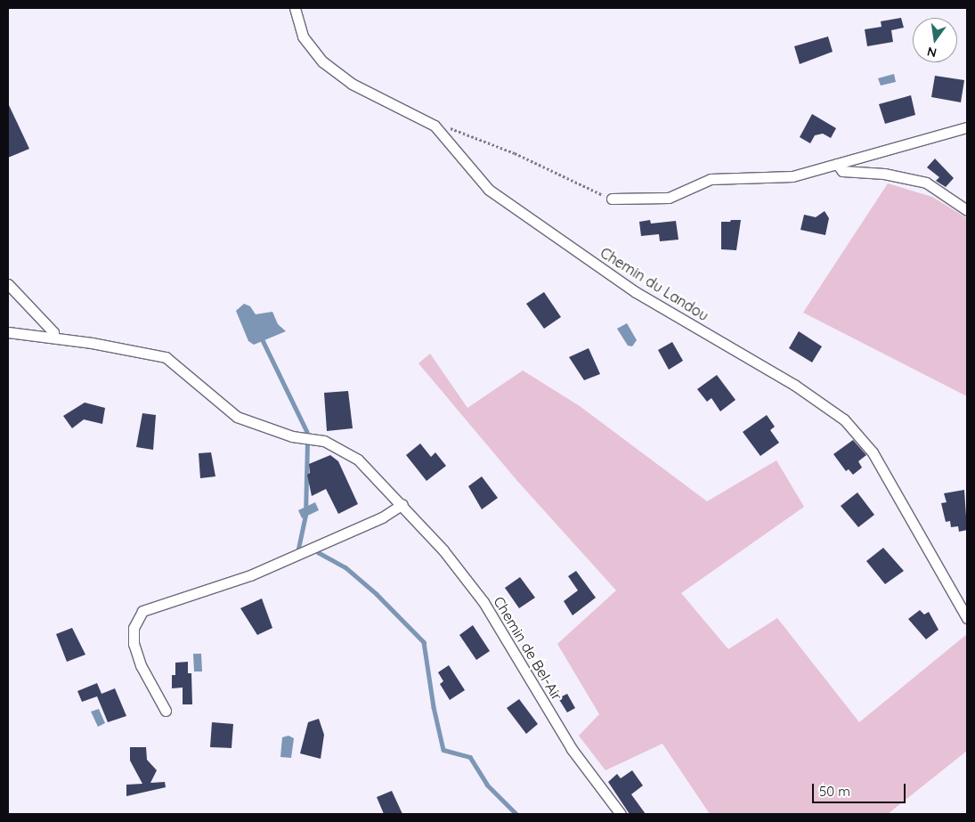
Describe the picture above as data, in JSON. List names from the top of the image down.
{
  "streets": {
    "street": ["Chemin du Landou", "Chemin de Bel-Air"]
  },
  "scale_bar": "50 m",
  "north": "bottom"
}
